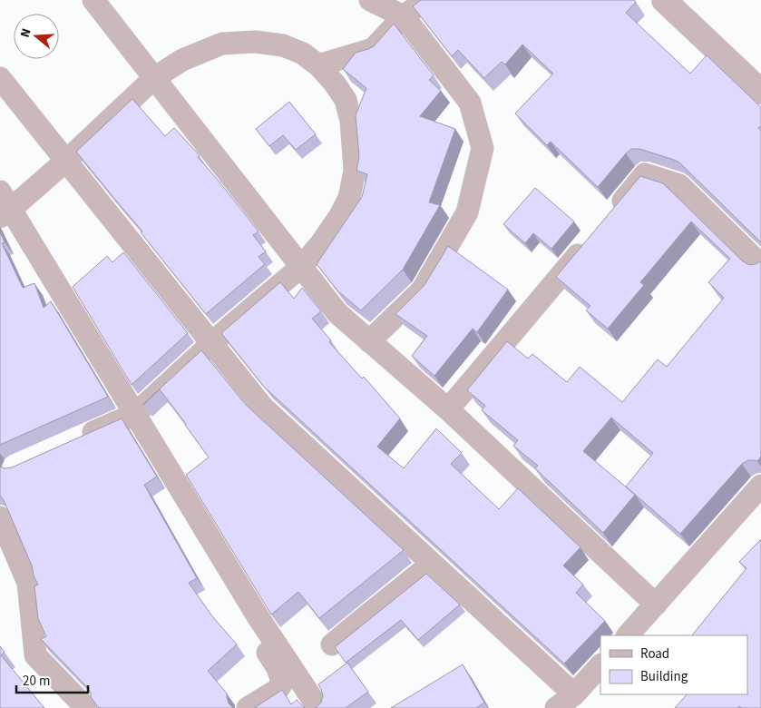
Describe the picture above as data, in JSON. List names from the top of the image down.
{
  "legend": ["Road", "Building"],
  "scale_bar": "20 m",
  "north": "left"
}
